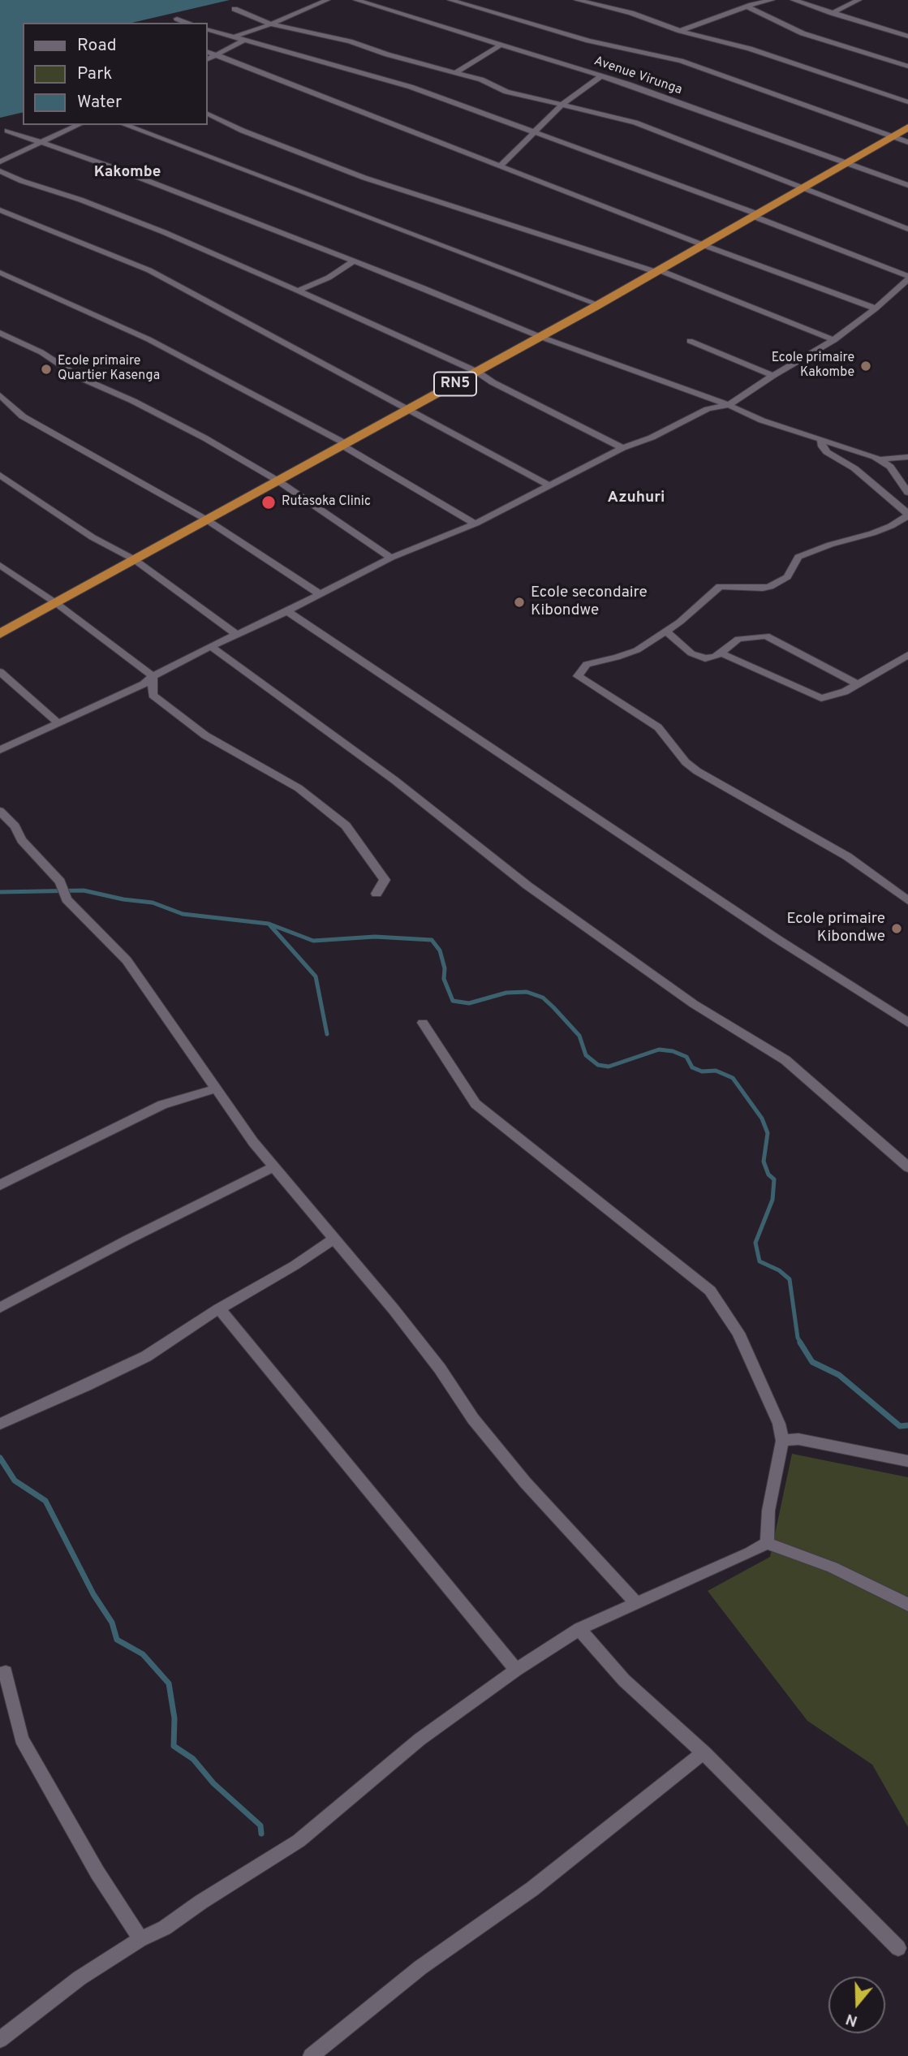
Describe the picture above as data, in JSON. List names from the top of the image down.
{
  "streets": {
    "highway": ["RN5"],
    "street": ["Avenue Virunga"]
  },
  "crossings": [
    ["Avenue Virunga", "RN5"]
  ],
  "districts": ["Kakombe", "Azuhuri"],
  "places": [
    "Ecole primaire Kakombe",
    "Ecole primaire Quartier Kasenga",
    "Rutasoka Clinic",
    "Ecole secondaire Kibondwe",
    "Ecole primaire Kibondwe"
  ],
  "legend": ["Road", "Park", "Water"],
  "north": "bottom"
}
